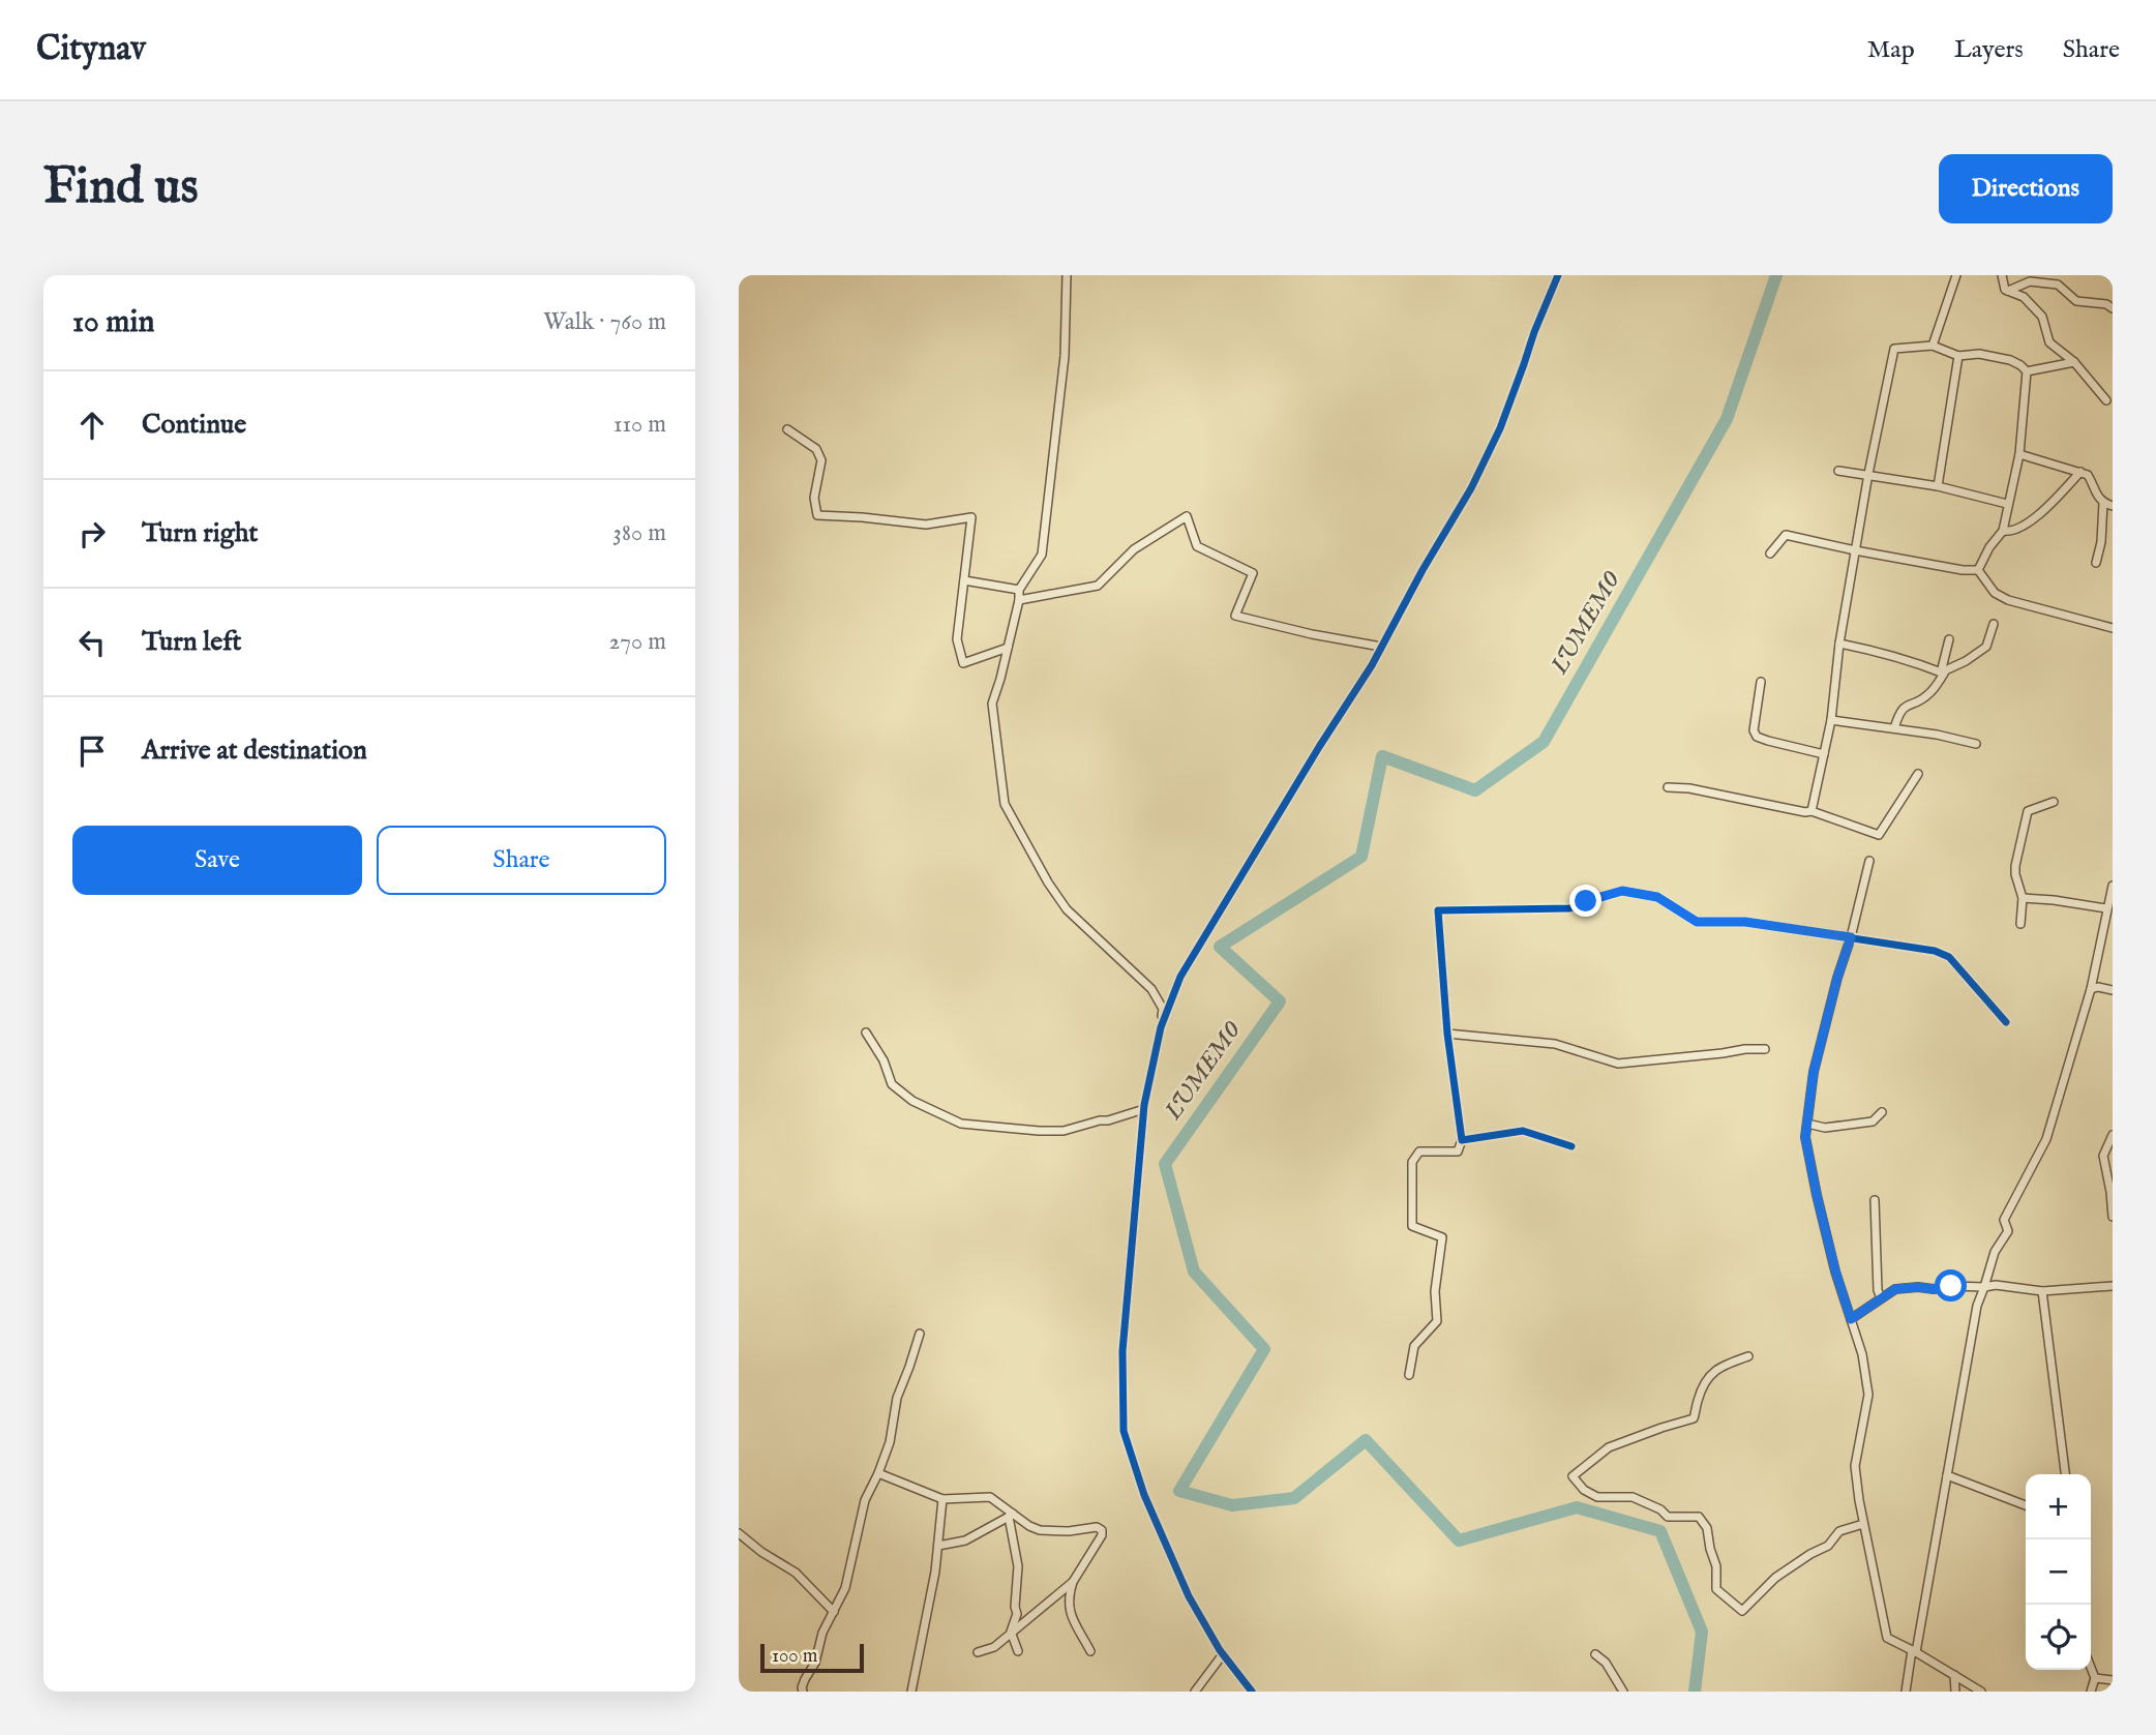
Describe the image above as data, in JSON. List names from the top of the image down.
{
  "water": ["LUMEMO"],
  "scale_bar": "100 m",
  "page": {
    "header": "Citynav",
    "nav": ["Map", "Layers", "Share"],
    "buttons": [
      "Directions",
      ["Save", "Share"]
    ],
    "title": "Find us",
    "heading": ["10 min", "Walk · 760 m"],
    "list": [
      ["Continue", "110 m"],
      ["Turn right", "380 m"],
      ["Turn left", "270 m"],
      "Arrive at destination"
    ],
    "map_buttons": ["+", "−"],
    "scale": "100 m"
  }
}
